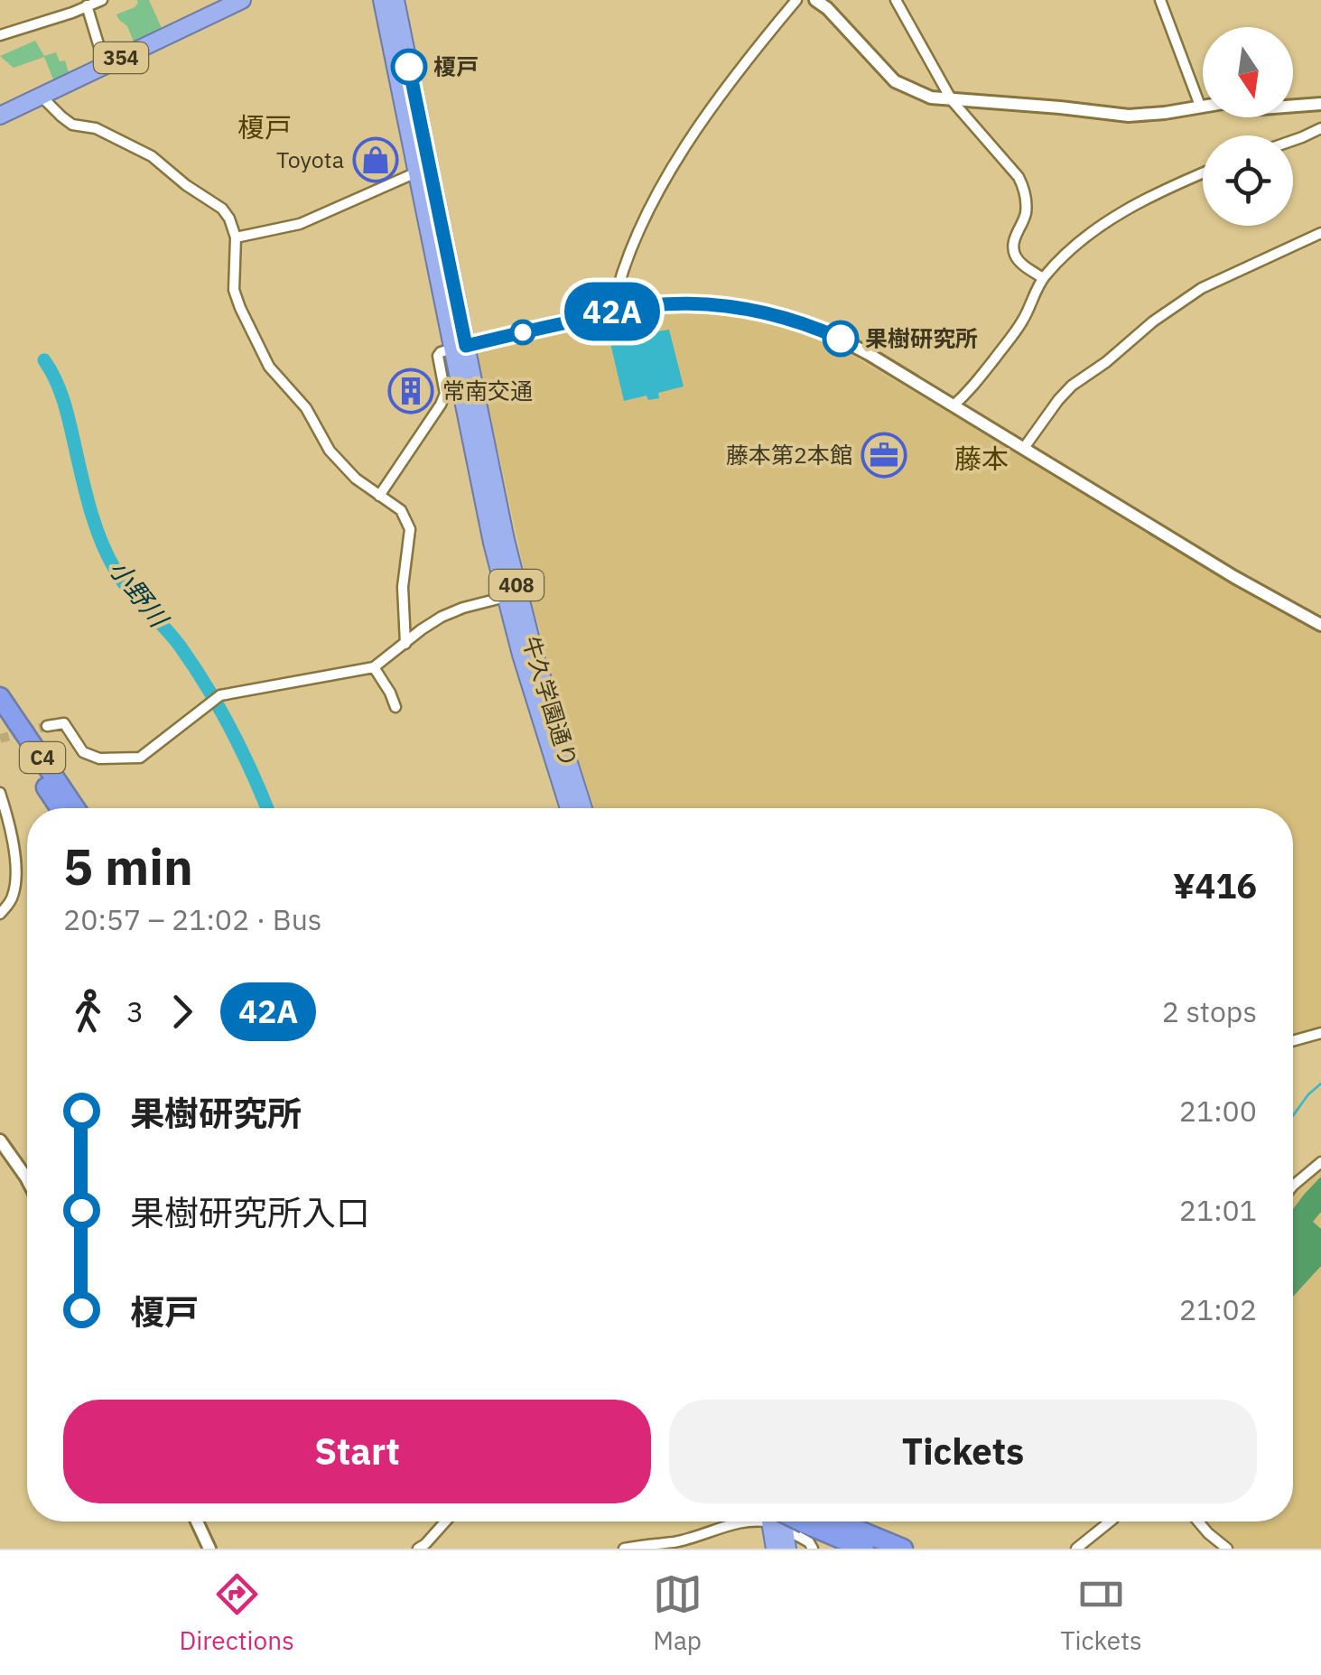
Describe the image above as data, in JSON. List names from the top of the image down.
{
  "streets": {
    "highway": [
      "354",
      "408",
      "牛久学園通り",
      "C4"
    ]
  },
  "districts": ["榎戸", "藤本"],
  "water": ["小野川"],
  "places": {
    "other": ["榎戸", "果樹研究所"],
    "shop": ["Toyota"],
    "building": ["常南交通"],
    "office": ["藤本第2本館"]
  },
  "lines": ["bus line 42A"],
  "north": "bottom",
  "page": {
    "on_map": "42A",
    "heading": ["5 min", "20:57 – 21:02 · Bus", "¥416"],
    "legs": ["3", "42A", "2 stops"],
    "list": [
      {
        "name": "果樹研究所",
        "value": "21:00"
      },
      {
        "name": "果樹研究所入口",
        "value": "21:01"
      },
      {
        "name": "榎戸",
        "value": "21:02"
      }
    ],
    "buttons": ["Start", "Tickets"],
    "tabs": ["Directions", "Map", "Tickets"]
  }
}
